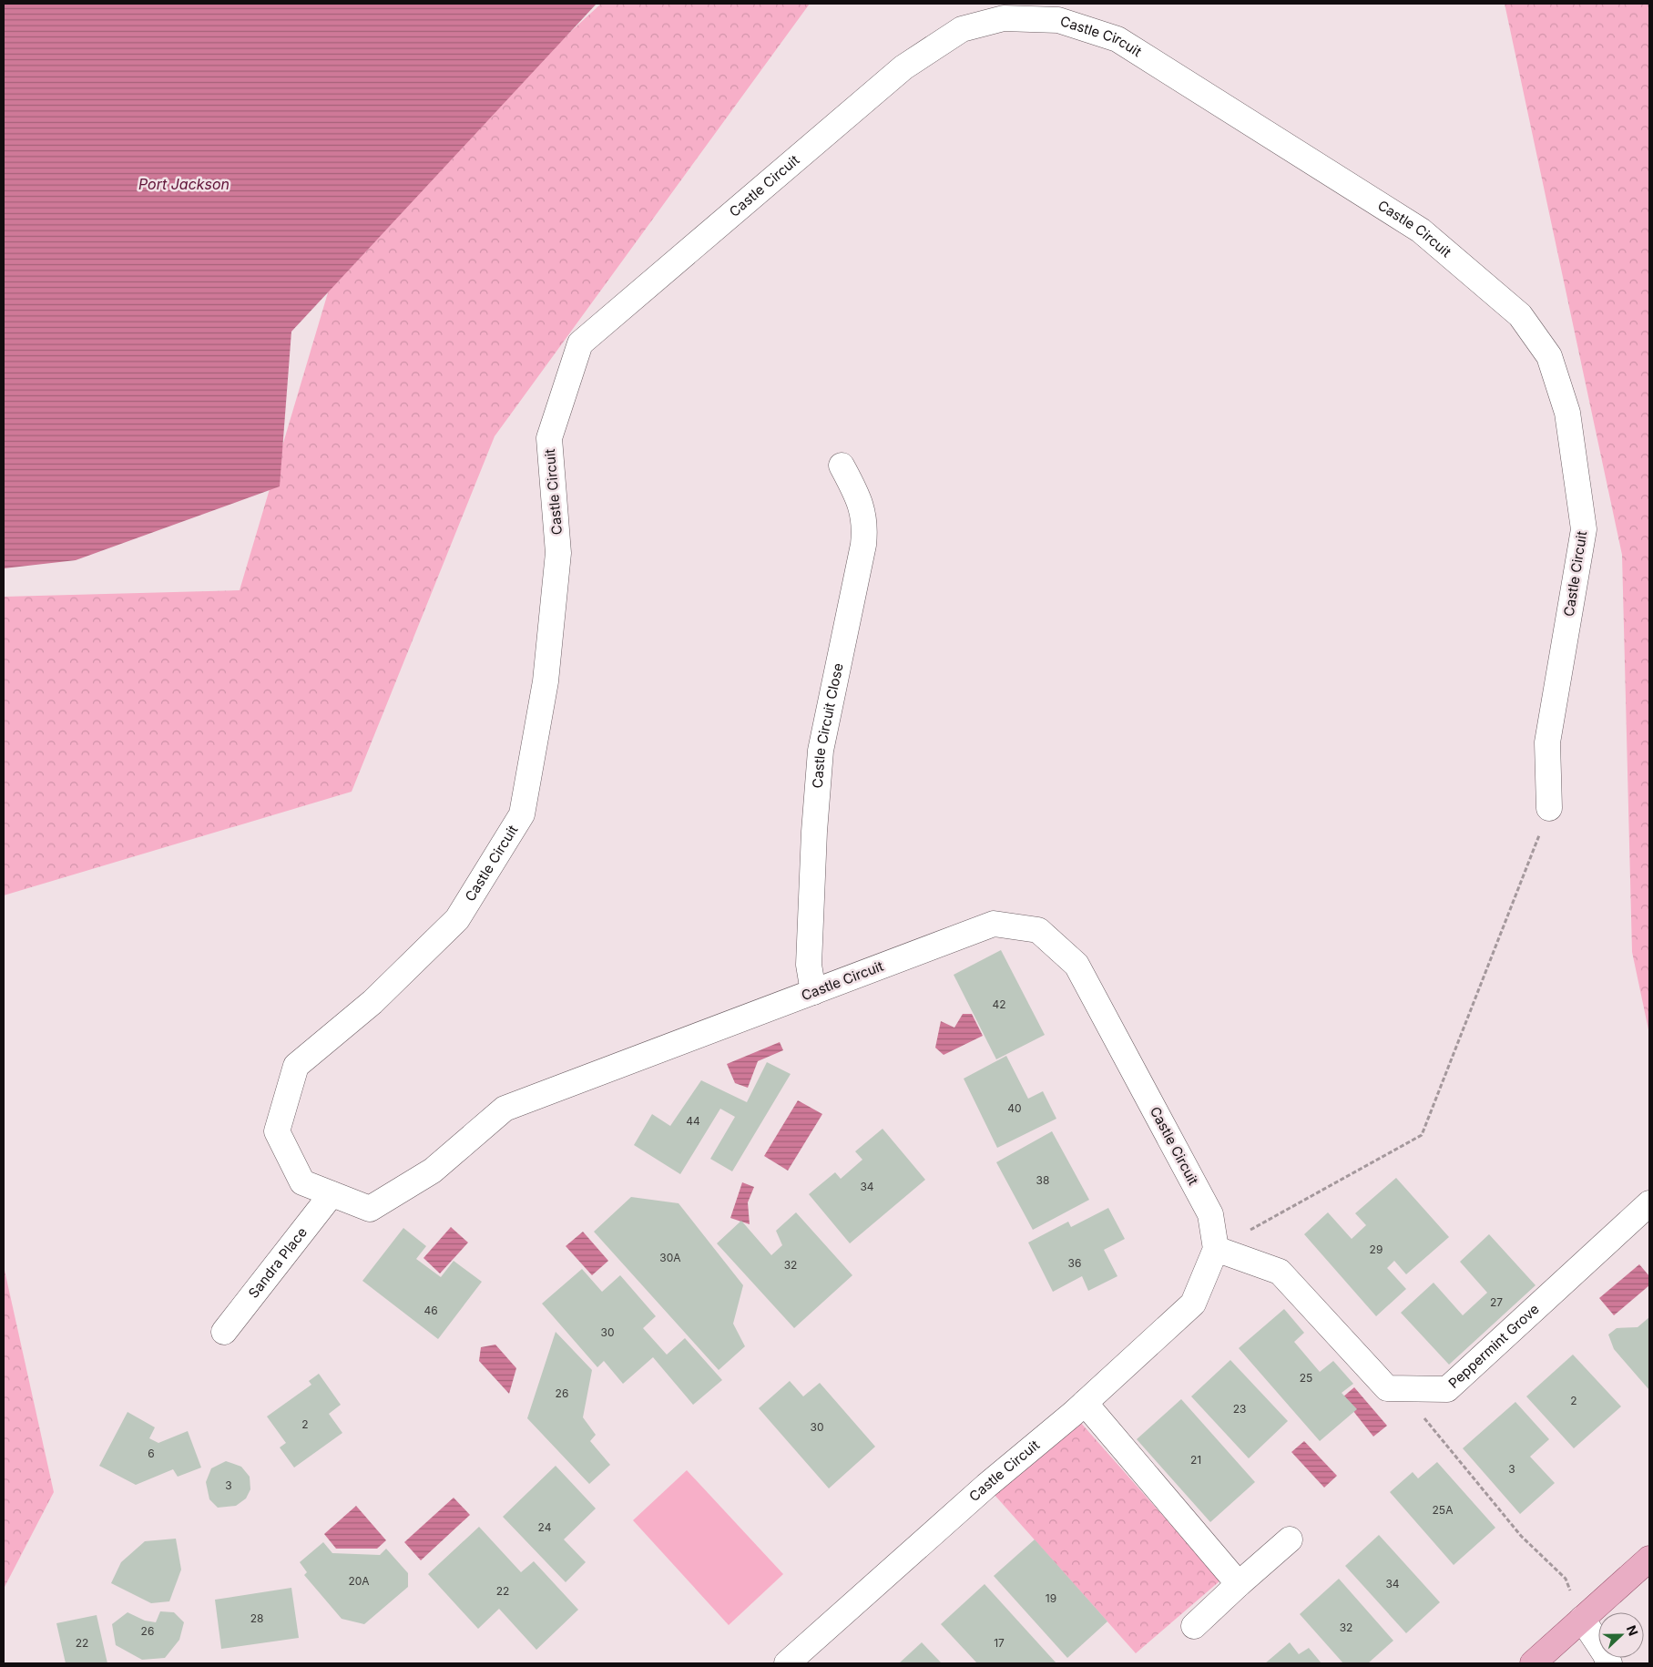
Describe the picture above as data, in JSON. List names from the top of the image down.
{
  "streets": {
    "street": [
      "Castle Circuit",
      "Castle Circuit Close",
      "Sandra Place",
      "Peppermint Grove"
    ]
  },
  "crossings": [
    ["Castle Circuit", "Castle Circuit Close"],
    ["Castle Circuit", "Sandra Place"],
    ["Castle Circuit", "Peppermint Grove"]
  ],
  "water": ["Port Jackson"],
  "house_numbers": [
    "42",
    "40",
    "44",
    "38",
    "34",
    "29",
    "30A",
    "36",
    "32",
    "27",
    "46",
    "30",
    "25",
    "26",
    "2",
    "23",
    "2",
    "30",
    "6",
    "21",
    "3",
    "3",
    "25A",
    "24",
    "20A",
    "34",
    "22",
    "19",
    "28",
    "32",
    "26",
    "22",
    "17"
  ],
  "north": "right"
}
